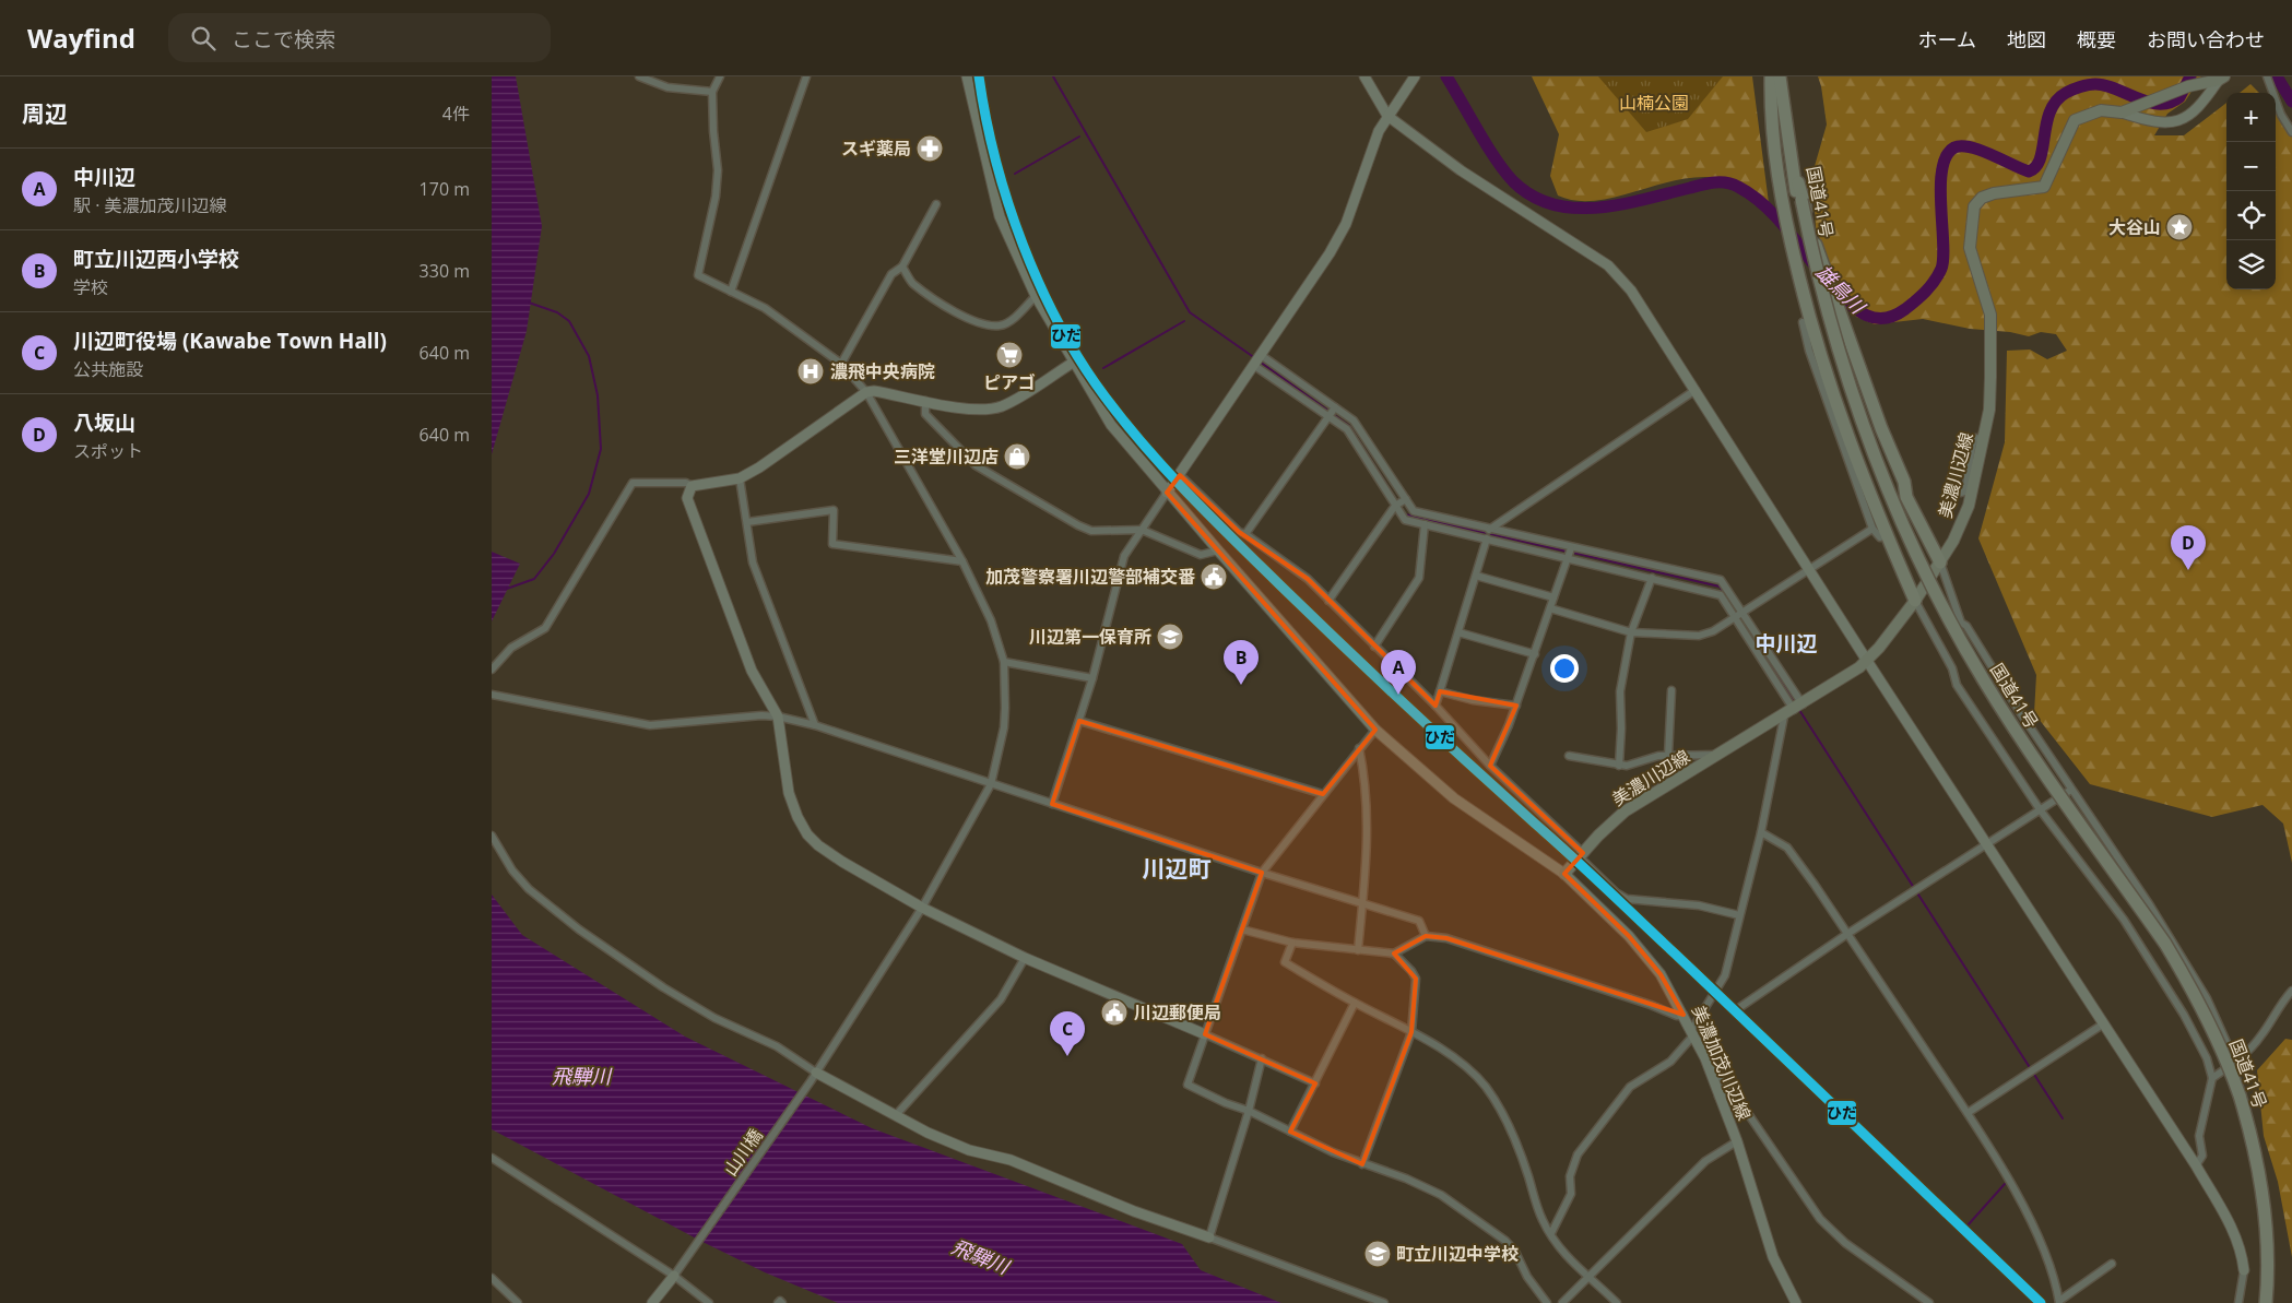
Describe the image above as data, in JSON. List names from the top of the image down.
{
  "streets": {
    "highway": ["国道41号"],
    "main road": ["美濃川辺線"],
    "street": ["美濃加茂川辺線", "山川橋"]
  },
  "crossings": [
    ["美濃川辺線", "美濃加茂川辺線"]
  ],
  "districts": ["中川辺", "川辺町"],
  "water": ["雄鳥川", "飛騨川"],
  "parks": ["山楠公園"],
  "places": {
    "pharmacy": ["スギ薬局"],
    "place": ["大谷山"],
    "supermarket": ["ピアゴ"],
    "hospital": ["濃飛中央病院"],
    "shop": ["三洋堂川辺店"],
    "public building": ["加茂警察署川辺警部補交番", "川辺郵便局"],
    "school or university": ["川辺第一保育所", "町立川辺中学校"]
  },
  "lines": ["transit line ひだ"],
  "page": {
    "header": "Wayfind",
    "search": "ここで検索",
    "nav": [
      "ホーム",
      "地図",
      "概要",
      "お問い合わせ"
    ],
    "heading": ["周辺", "4件"],
    "map_buttons": ["+", "−"],
    "list": [
      {
        "mark": "A",
        "name": "中川辺",
        "note": "駅 · 美濃加茂川辺線",
        "value": "170 m"
      },
      {
        "mark": "B",
        "name": "町立川辺西小学校",
        "note": "学校",
        "value": "330 m"
      },
      {
        "mark": "C",
        "name": "川辺町役場 (Kawabe Town Hall)",
        "note": "公共施設",
        "value": "640 m"
      },
      {
        "mark": "D",
        "name": "八坂山",
        "note": "スポット",
        "value": "640 m"
      }
    ],
    "pins": [
      "D",
      "B",
      "A",
      "C"
    ]
  }
}
